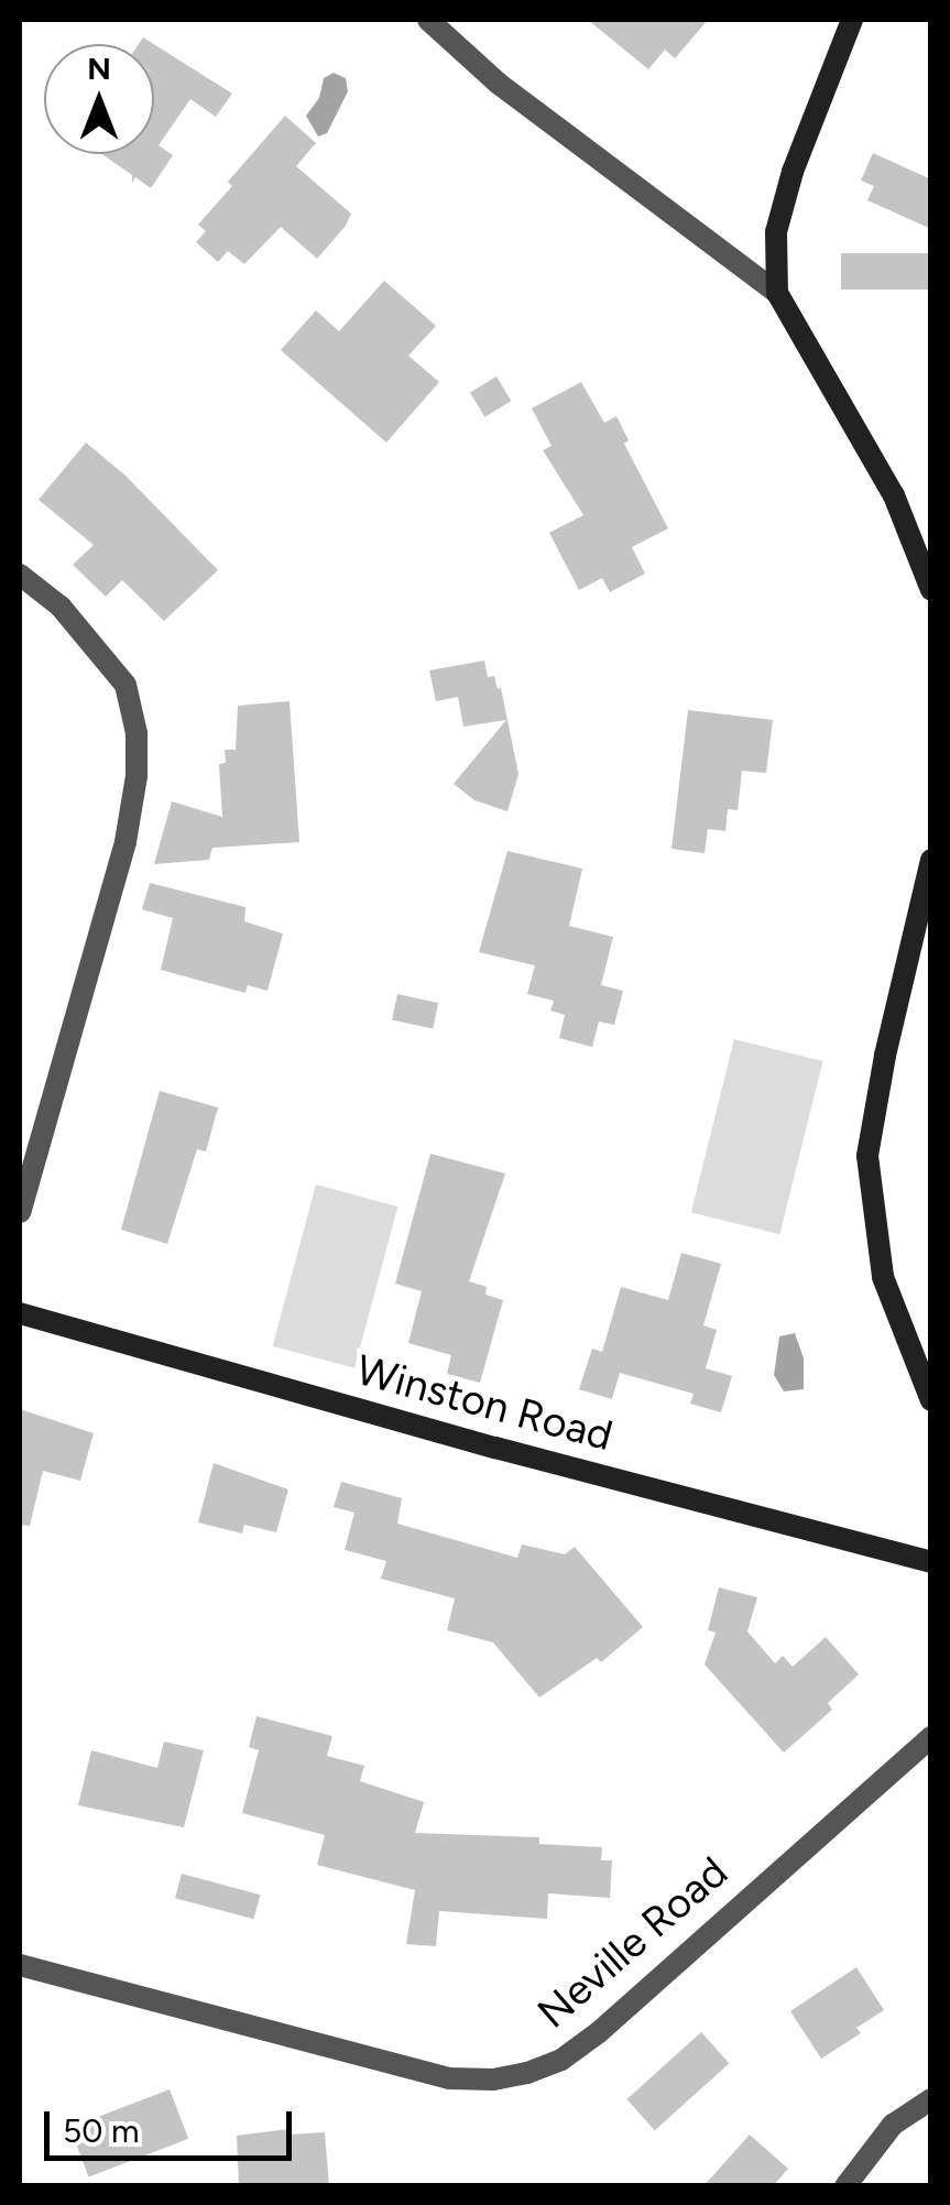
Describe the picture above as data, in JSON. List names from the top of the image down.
{
  "streets": {
    "street": ["Winston Road", "Neville Road"]
  },
  "scale_bar": "50 m",
  "north": "top"
}
